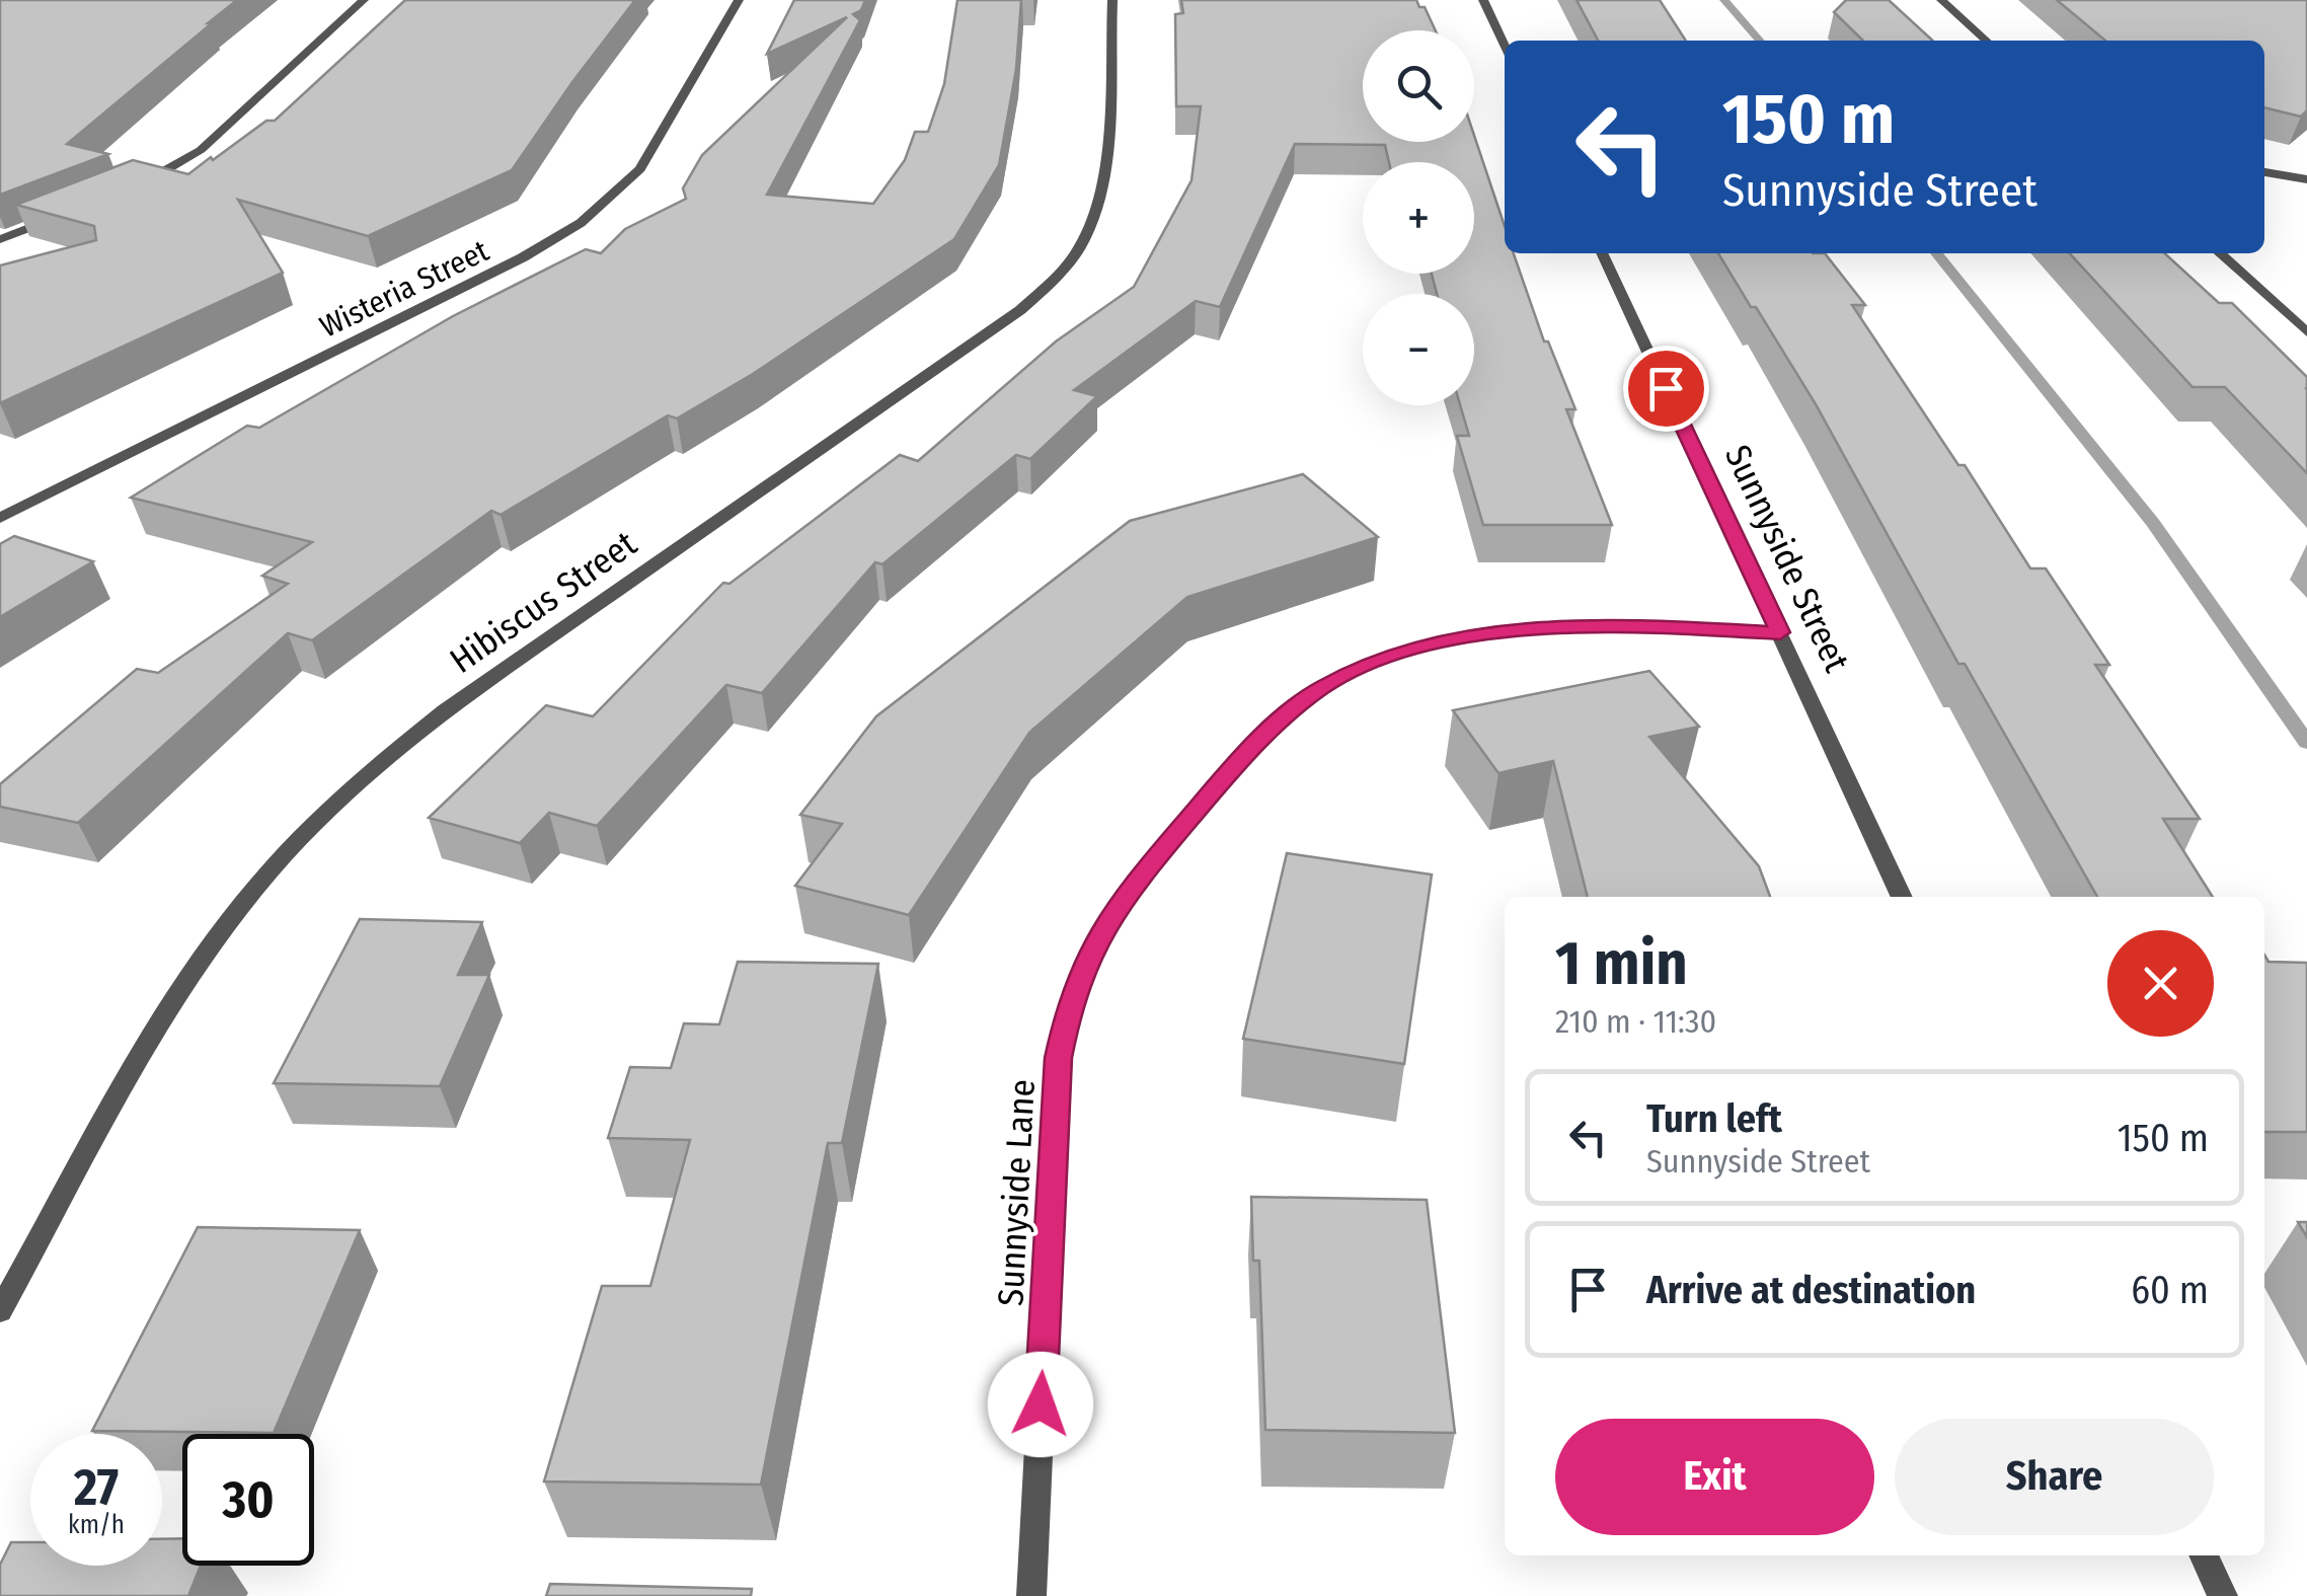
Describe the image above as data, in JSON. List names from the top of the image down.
{
  "streets": {
    "street": [
      "Wisteria Street",
      "Sunnyside Street",
      "Hibiscus Street",
      "Sunnyside Lane"
    ]
  },
  "crossings": [
    ["Sunnyside Street", "Sunnyside Lane"]
  ],
  "page": {
    "map_buttons": ["+", "−"],
    "turn": ["150 m", "Sunnyside Street"],
    "heading": ["1 min", "210 m · 11:30"],
    "list": [
      {
        "name": "Turn left",
        "note": "Sunnyside Street",
        "value": "150 m"
      },
      {
        "name": "Arrive at destination",
        "value": "60 m"
      }
    ],
    "buttons": ["Exit", "Share"],
    "speed": "27 km/h",
    "limit": "30"
  }
}
